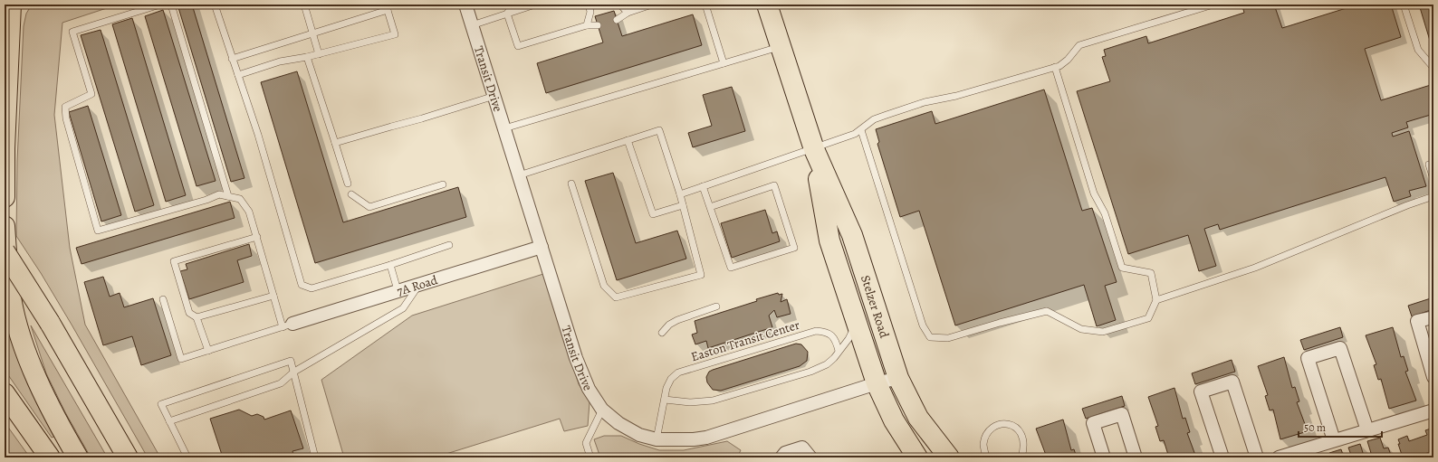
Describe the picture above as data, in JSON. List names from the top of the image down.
{
  "streets": {
    "main road": ["Stelzer Road"],
    "street": ["Transit Drive", "7A Road"],
    "lane": ["Easton Transit Center"]
  },
  "crossings": [
    ["Transit Drive", "7A Road"],
    ["Transit Drive", "Stelzer Road"],
    ["Transit Drive", "Easton Transit Center"]
  ],
  "scale_bar": "50 m"
}
